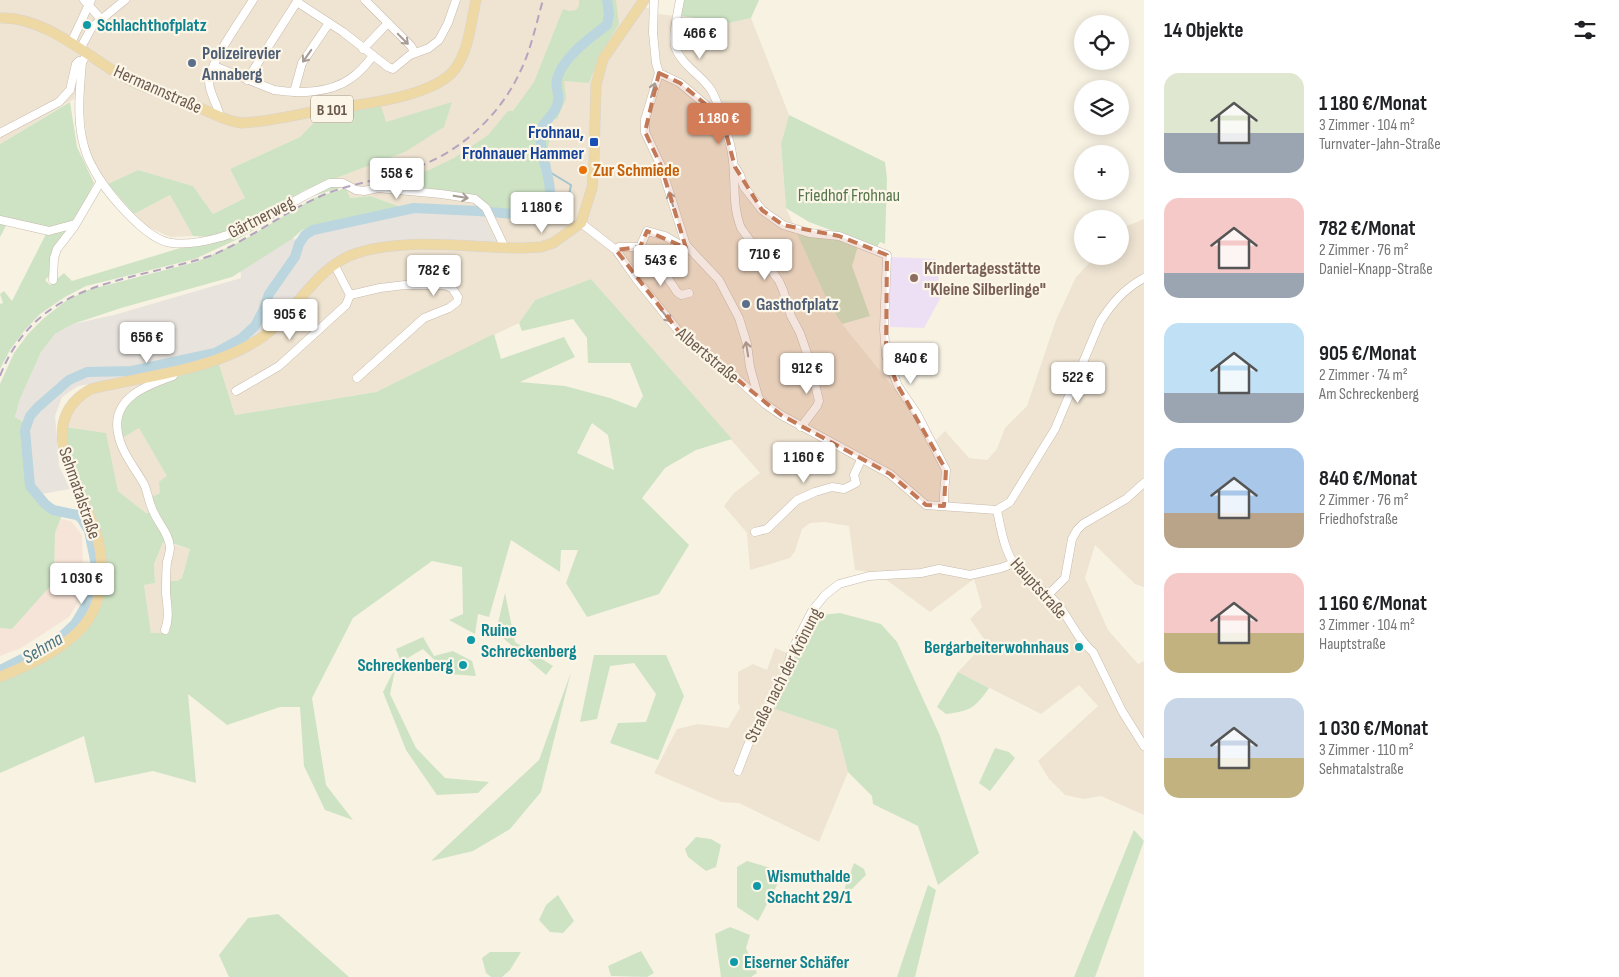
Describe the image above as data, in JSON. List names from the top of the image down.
{
  "streets": {
    "main road": ["Hermannstraße", "B 101", "Sehmatalstraße"],
    "street": [
      "Gärtnerweg",
      "Albertstraße",
      "Hauptstraße",
      "Straße nach der Krönung"
    ]
  },
  "crossings": [
    ["Hermannstraße", "B 101"],
    ["Hermannstraße", "Gärtnerweg"],
    ["B 101", "Gärtnerweg"],
    ["Gärtnerweg", "Sehmatalstraße"],
    ["Albertstraße", "Sehmatalstraße"],
    ["Hauptstraße", "Straße nach der Krönung"]
  ],
  "one_way": ["Gärtnerweg"],
  "water": ["Sehma"],
  "parks": ["Friedhof Frohnau"],
  "places": {
    "other": [
      "Schlachthofplatz",
      "Polizeirevier Annaberg",
      "Zur Schmiede",
      "Kindertagesstätte \"Kleine Silberlinge\"",
      "Gasthofplatz",
      "Ruine Schreckenberg",
      "Bergarbeiterwohnhaus",
      "Schreckenberg",
      "Wismuthalde Schacht 29/1",
      "Eiserner Schäfer"
    ],
    "transit": ["Frohnau, Frohnauer Hammer"]
  },
  "page": {
    "heading": "14 Objekte",
    "map_buttons": ["+", "−"],
    "price": [
      "466 €",
      "1 180 €",
      "558 €",
      "1 180 €",
      "710 €",
      "543 €",
      "782 €",
      "905 €",
      "656 €",
      "840 €",
      "912 €",
      "522 €",
      "1 160 €",
      "1 030 €"
    ],
    "list": [
      {
        "name": "1 180 €/Monat",
        "note": "3 Zimmer · 104 m² · Turnvater-Jahn-Straße"
      },
      {
        "name": "782 €/Monat",
        "note": "2 Zimmer · 76 m² · Daniel-Knapp-Straße"
      },
      {
        "name": "905 €/Monat",
        "note": "2 Zimmer · 74 m² · Am Schreckenberg"
      },
      {
        "name": "840 €/Monat",
        "note": "2 Zimmer · 76 m² · Friedhofstraße"
      },
      {
        "name": "1 160 €/Monat",
        "note": "3 Zimmer · 104 m² · Hauptstraße"
      },
      {
        "name": "1 030 €/Monat",
        "note": "3 Zimmer · 110 m² · Sehmatalstraße"
      }
    ]
  }
}
